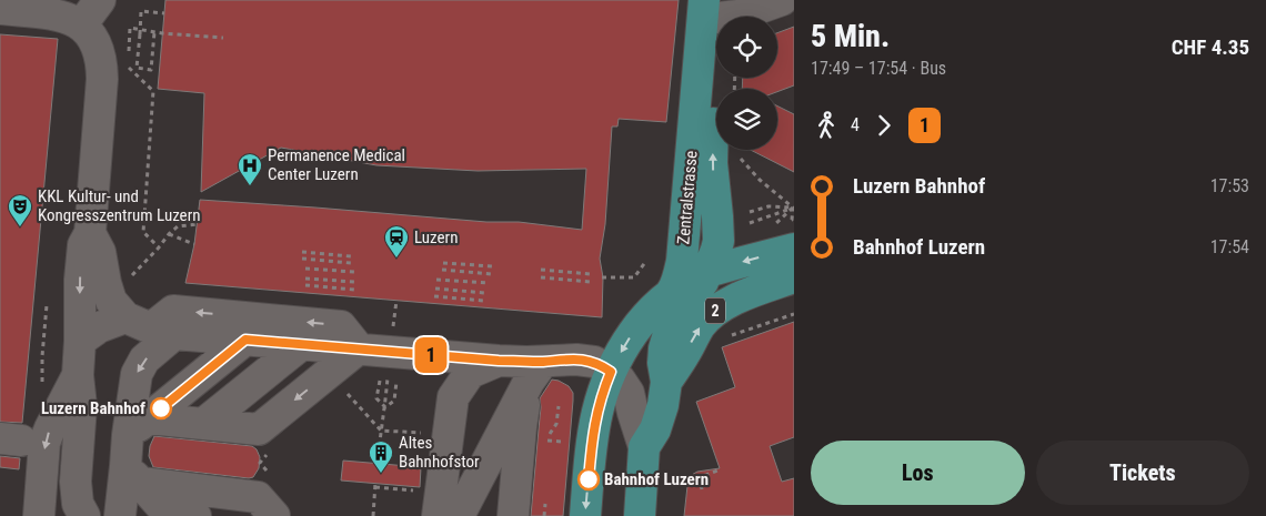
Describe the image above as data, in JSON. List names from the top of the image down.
{
  "streets": {
    "main road": ["Zentralstrasse", "2"]
  },
  "crossings": [
    ["Zentralstrasse", "2"]
  ],
  "places": {
    "hospital": ["Permanence Medical Center Luzern"],
    "theatre": ["KKL Kultur- und Kongresszentrum Luzern"],
    "station": ["Luzern"],
    "other": ["Luzern Bahnhof", "Bahnhof Luzern"],
    "building": ["Altes Bahnhofstor"]
  },
  "lines": ["bus line 1"],
  "page": {
    "on_map": "1",
    "heading": ["5 Min.", "17:49 – 17:54 · Bus", "CHF 4.35"],
    "legs": ["4", "1"],
    "list": [
      {
        "name": "Luzern Bahnhof",
        "value": "17:53"
      },
      {
        "name": "Bahnhof Luzern",
        "value": "17:54"
      }
    ],
    "buttons": ["Los", "Tickets"]
  }
}
